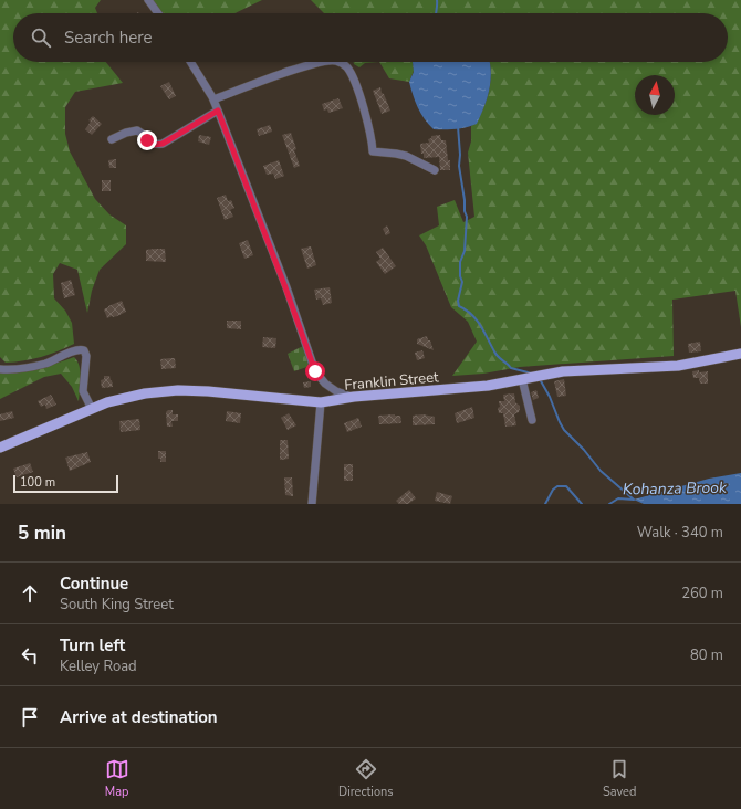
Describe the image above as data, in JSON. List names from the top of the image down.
{
  "streets": {
    "main road": ["Franklin Street"]
  },
  "water": ["Kohanza Brook"],
  "scale_bar": "100 m",
  "north": "top",
  "page": {
    "search": "Search here",
    "scale": "100 m",
    "heading": ["5 min", "Walk · 340 m"],
    "list": [
      ["Continue", "South King Street", "260 m"],
      ["Turn left", "Kelley Road", "80 m"],
      "Arrive at destination"
    ],
    "nav": ["Map", "Directions", "Saved"]
  }
}
